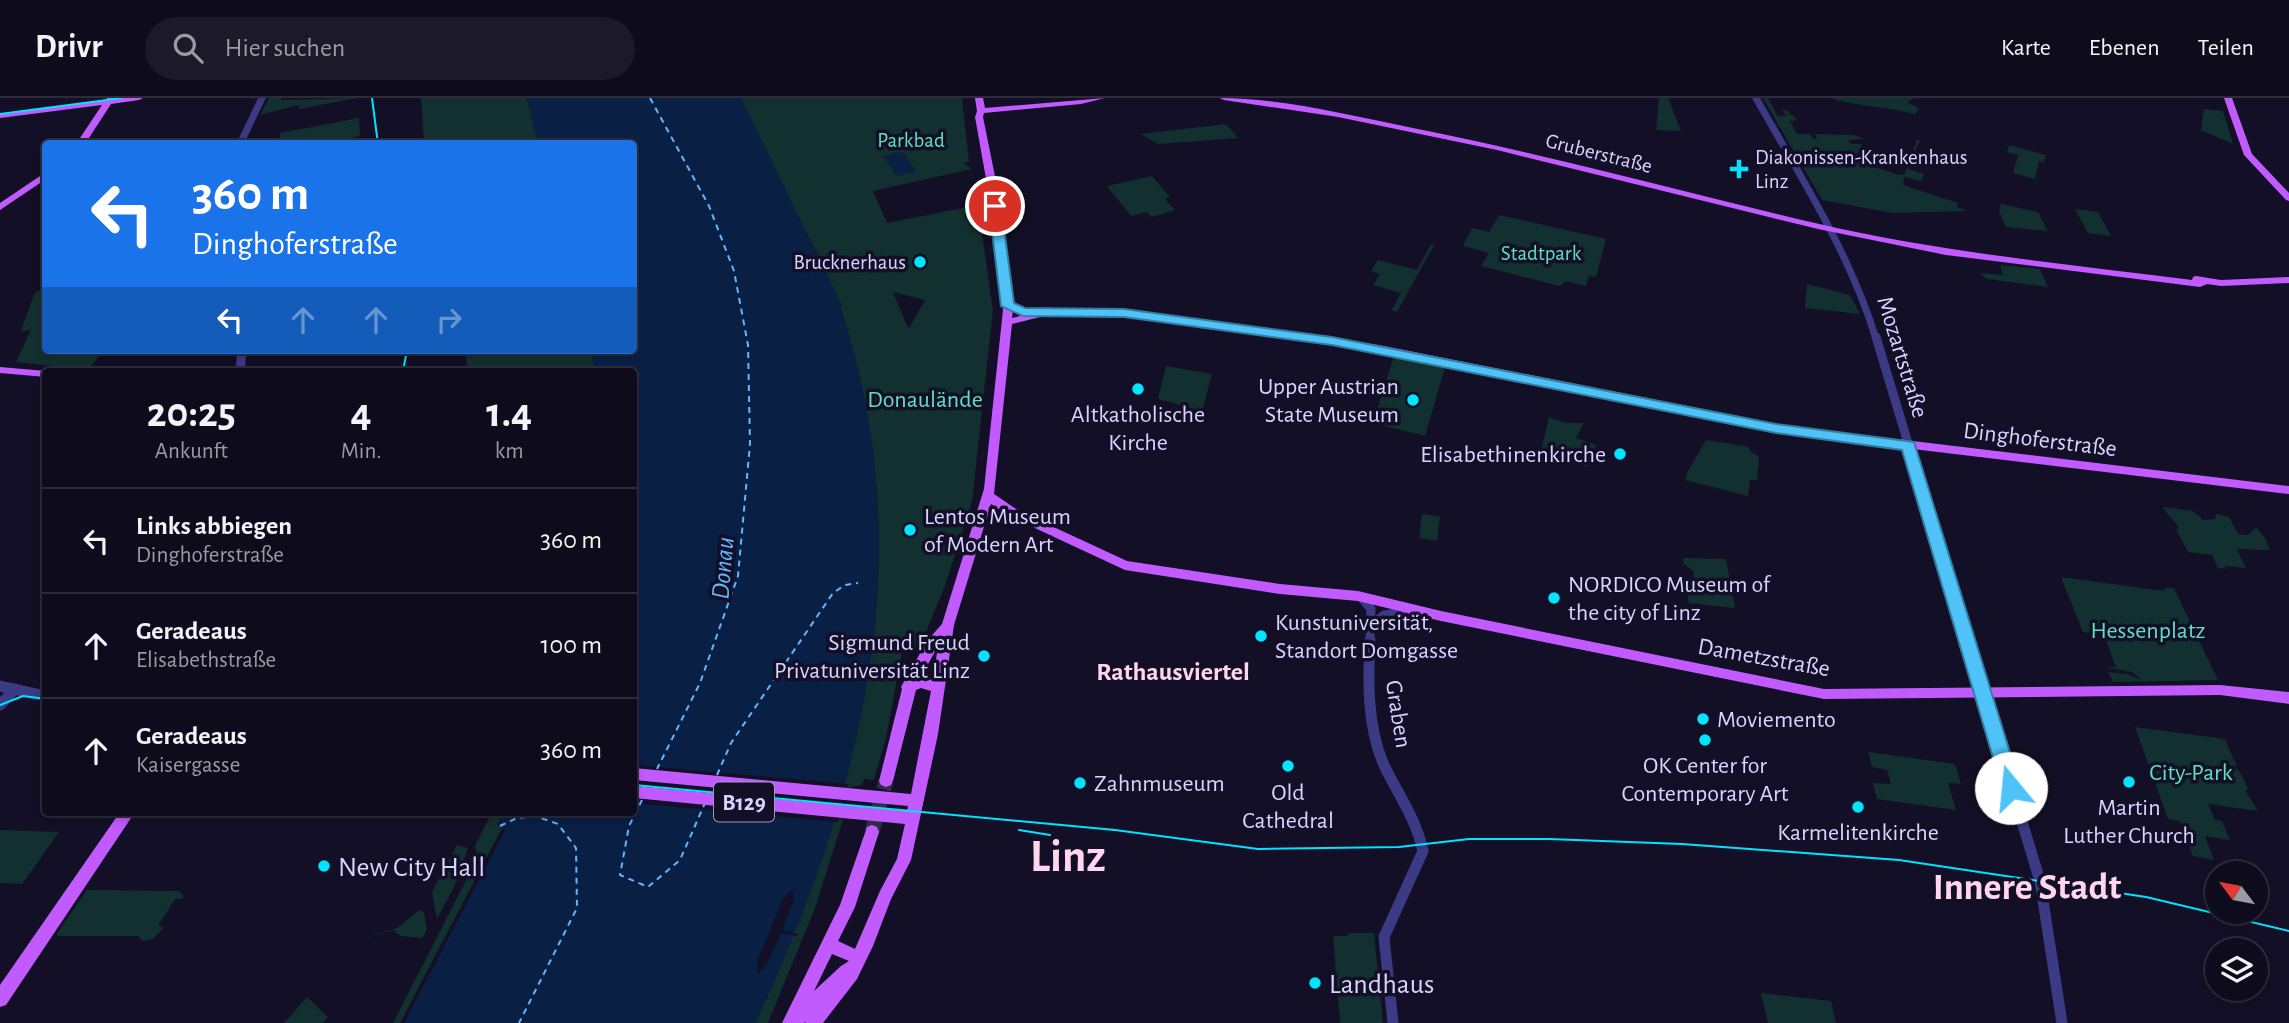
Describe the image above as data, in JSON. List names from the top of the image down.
{
  "streets": {
    "main road": [
      "Gruberstraße",
      "Dinghoferstraße",
      "Dametzstraße",
      "B129"
    ],
    "street": ["Mozartstraße", "Graben"]
  },
  "crossings": [
    ["Gruberstraße", "Mozartstraße"],
    ["Mozartstraße", "Dinghoferstraße"],
    ["Mozartstraße", "Dametzstraße"]
  ],
  "districts": ["Rathausviertel", "Linz", "Innere Stadt"],
  "water": ["Donau"],
  "parks": [
    "Parkbad",
    "Stadtpark",
    "Donaulände",
    "Hessenplatz",
    "City-Park"
  ],
  "places": {
    "health": ["Diakonissen-Krankenhaus Linz"],
    "other": [
      "Brucknerhaus",
      "Altkatholische Kirche",
      "Upper Austrian State Museum",
      "Elisabethinenkirche",
      "Lentos Museum of Modern Art",
      "NORDICO Museum of the city of Linz",
      "Kunstuniversität, Standort Domgasse",
      "Sigmund Freud Privatuniversität Linz",
      "Moviemento",
      "OK Center for Contemporary Art",
      "Old Cathedral",
      "Martin Luther Church",
      "Zahnmuseum",
      "Karmelitenkirche",
      "New City Hall",
      "Landhaus"
    ]
  },
  "north": "top left",
  "page": {
    "header": "Drivr",
    "search": "Hier suchen",
    "nav": ["Karte", "Ebenen", "Teilen"],
    "turn": ["360 m", "Dinghoferstraße"],
    "eta": [
      "20:25",
      "Ankunft",
      "4",
      "Min.",
      "1.4",
      "km"
    ],
    "list": [
      {
        "name": "Links abbiegen",
        "note": "Dinghoferstraße",
        "value": "360 m"
      },
      {
        "name": "Geradeaus",
        "note": "Elisabethstraße",
        "value": "100 m"
      },
      {
        "name": "Geradeaus",
        "note": "Kaisergasse",
        "value": "360 m"
      }
    ]
  }
}
